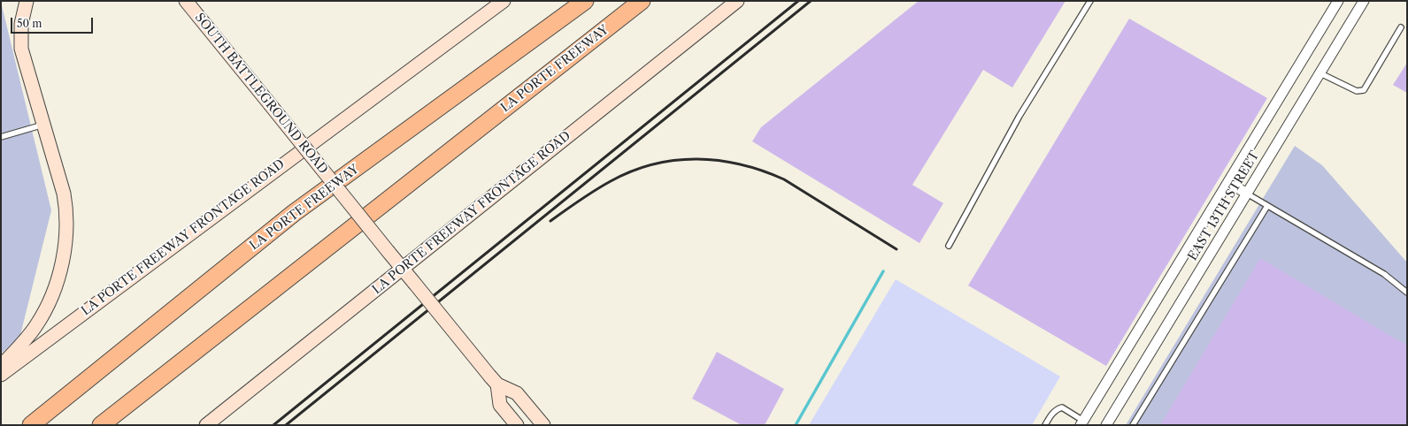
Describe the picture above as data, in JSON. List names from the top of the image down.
{
  "streets": {
    "highway": ["LA PORTE FREEWAY"],
    "main road": ["SOUTH BATTLEGROUND ROAD", "LA PORTE FREEWAY FRONTAGE ROAD"],
    "street": ["EAST 13TH STREET"]
  },
  "crossings": [
    ["SOUTH BATTLEGROUND ROAD", "LA PORTE FREEWAY FRONTAGE ROAD"]
  ],
  "scale_bar": "50 m"
}
